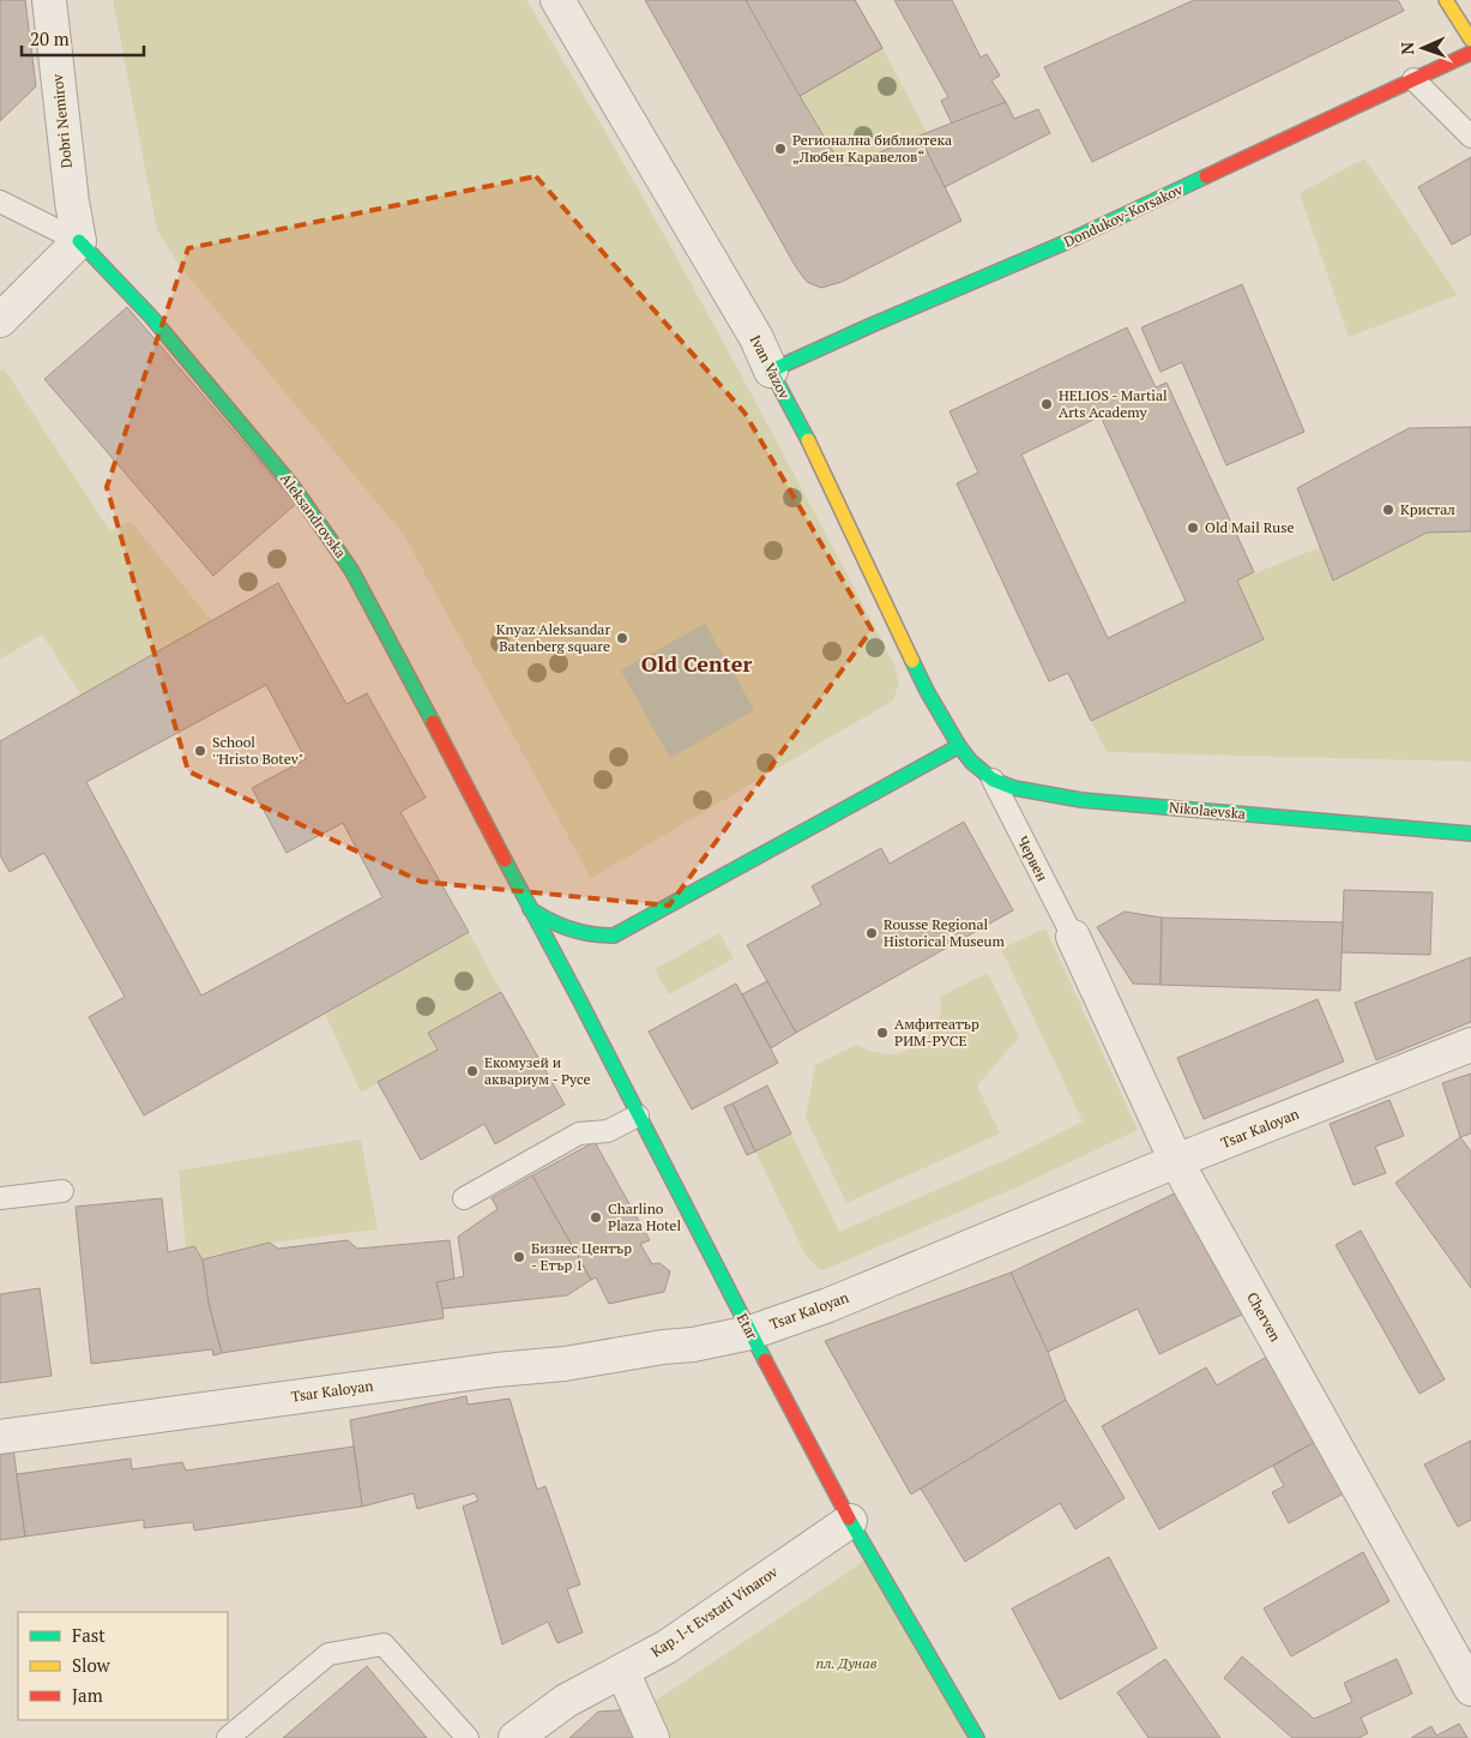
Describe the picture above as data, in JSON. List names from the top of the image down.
{
  "streets": {
    "street": [
      "Dobri Nemirov",
      "Dondukov-Korsakov",
      "Ivan Vazov",
      "Aleksandrovska",
      "Nikolaevska",
      "Tsar Kaloyan",
      "Cherven",
      "Etar",
      "Kap. l-t Evstati Vinarov"
    ],
    "lane": ["Червен"]
  },
  "crossings": [
    ["Dobri Nemirov", "Aleksandrovska"],
    ["Dondukov-Korsakov", "Ivan Vazov"],
    ["Ivan Vazov", "Nikolaevska"],
    ["Aleksandrovska", "Etar"],
    ["Nikolaevska", "Червен"],
    ["Червен", "Cherven"],
    ["Tsar Kaloyan", "Cherven"],
    ["Tsar Kaloyan", "Etar"],
    ["Etar", "Kap. l-t Evstati Vinarov"]
  ],
  "districts": ["Old Center"],
  "parks": ["пл. Дунав"],
  "places": [
    "Регионална библиотека „Любен Каравелов“",
    "HELIOS - Martial Arts Academy",
    "Кристал",
    "Old Mail Ruse",
    "Knyaz Aleksandar Batenberg square",
    "School ''Hristo Botev\"",
    "Rousse Regional Historical Museum",
    "Амфитеатър РИМ-РУСЕ",
    "Екомузей и аквариум - Русе",
    "Charlino Plaza Hotel",
    "Бизнес Център - Етър 1"
  ],
  "legend": ["Fast", "Slow", "Jam"],
  "scale_bar": "20 m",
  "north": "left"
}
